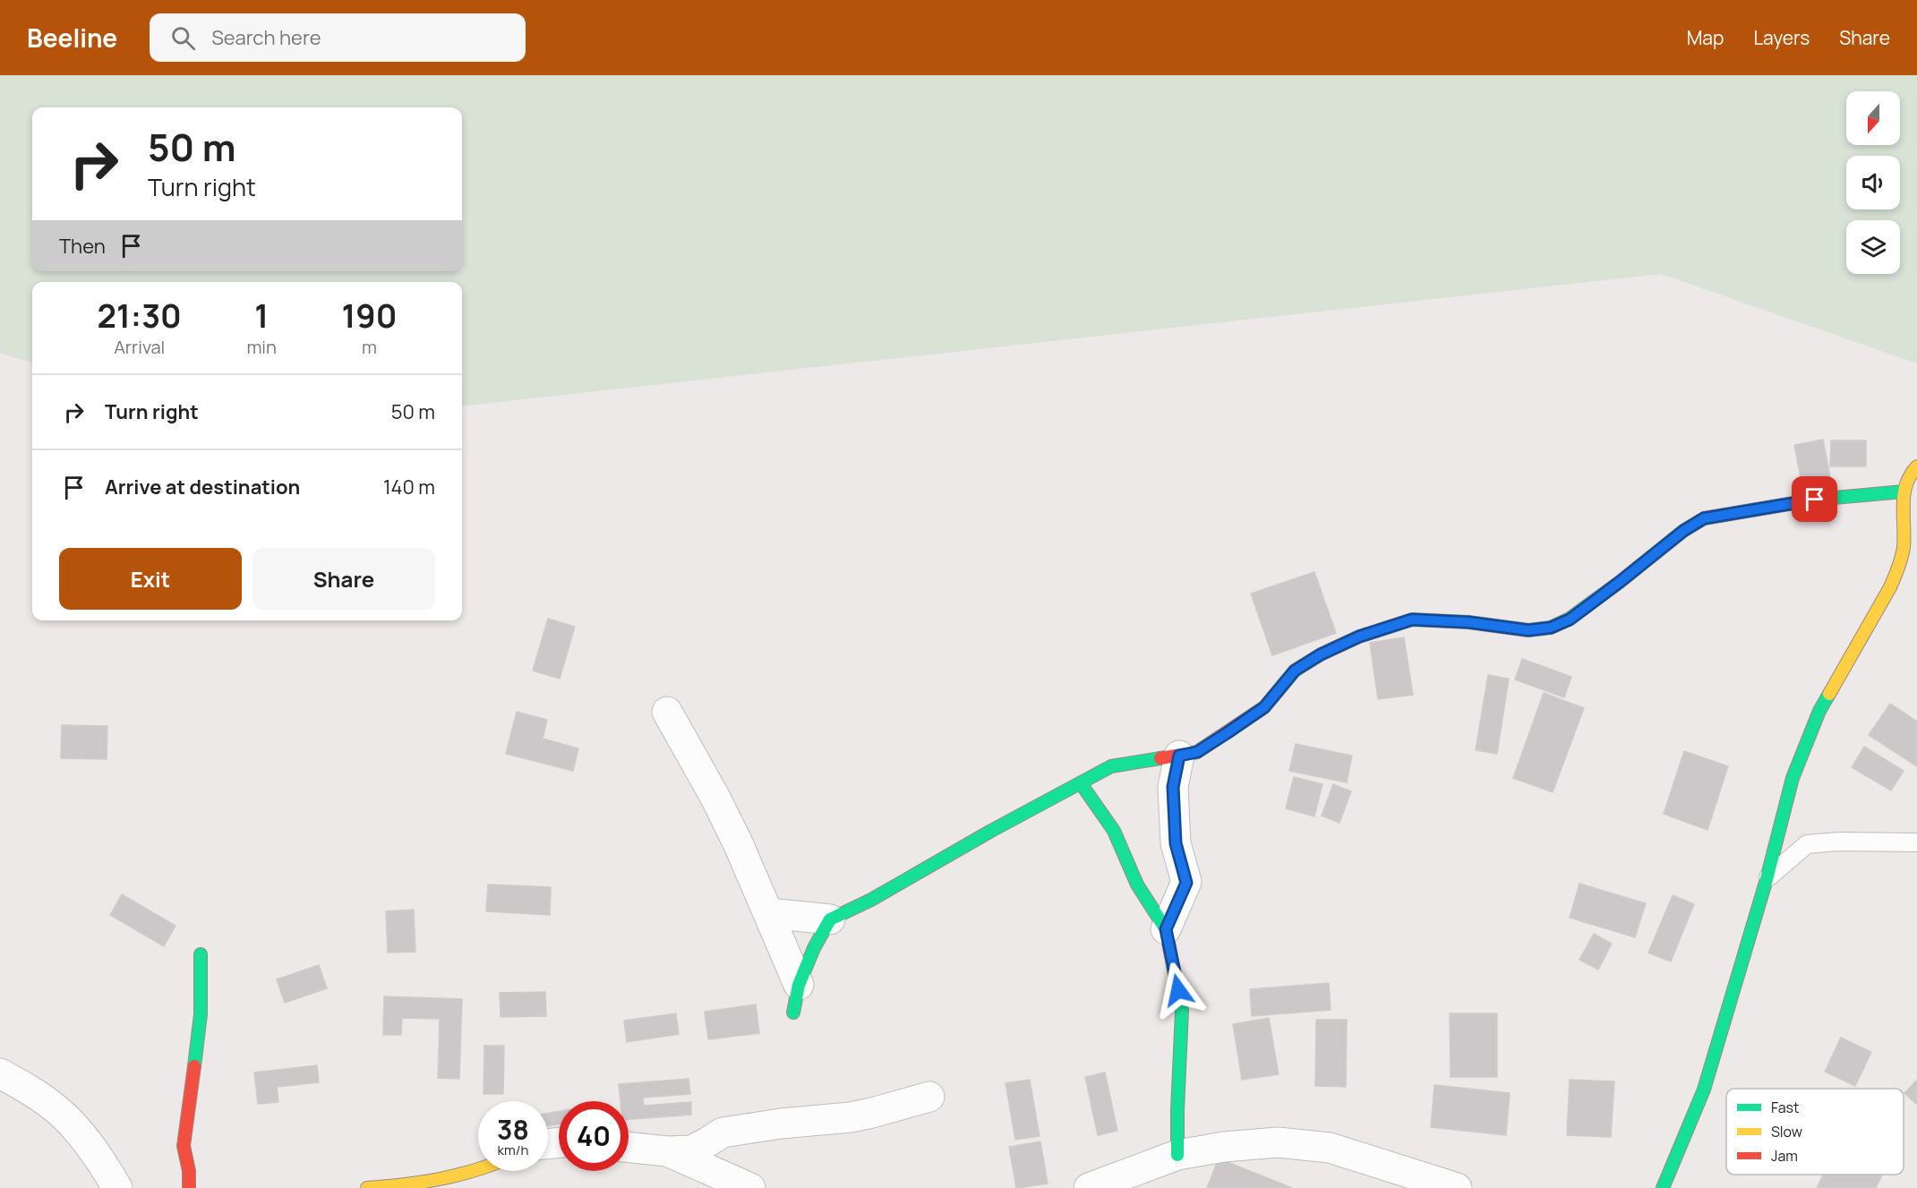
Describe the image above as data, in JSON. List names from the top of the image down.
{
  "legend": ["Fast", "Slow", "Jam"],
  "north": "bottom",
  "page": {
    "header": "Beeline",
    "search": "Search here",
    "nav": ["Map", "Layers", "Share"],
    "turn": ["50 m", "Turn right"],
    "then": "Then",
    "eta": [
      "21:30",
      "Arrival",
      "1",
      "min",
      "190",
      "m"
    ],
    "list": [
      {
        "name": "Turn right",
        "value": "50 m"
      },
      {
        "name": "Arrive at destination",
        "value": "140 m"
      }
    ],
    "buttons": ["Exit", "Share"],
    "speed": "38 km/h",
    "limit": "40"
  }
}
